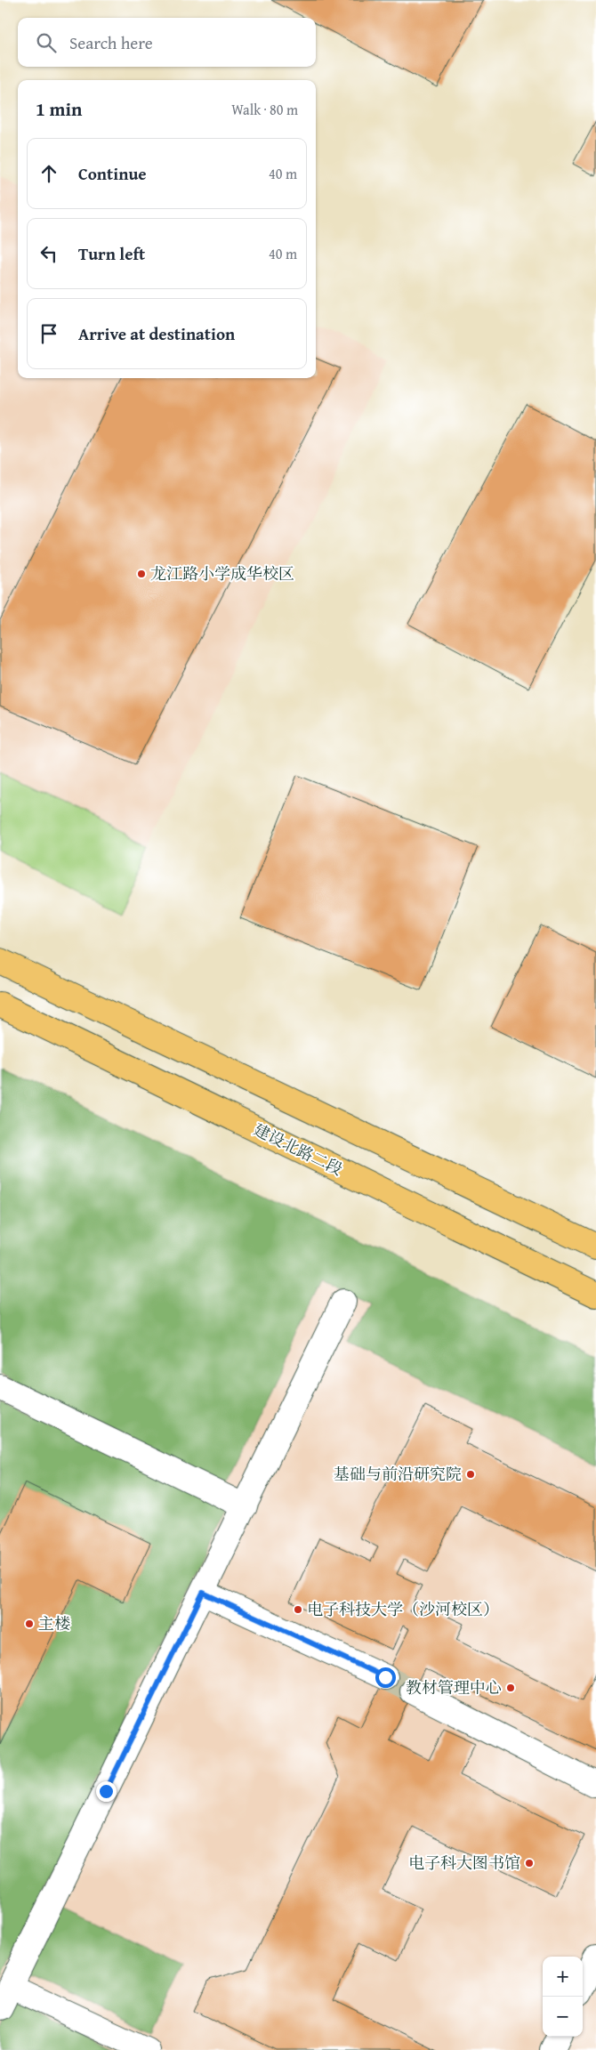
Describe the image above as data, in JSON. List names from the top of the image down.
{
  "streets": {
    "main road": ["建设北路二段"]
  },
  "places": [
    "龙江路小学成华校区",
    "基础与前沿研究院",
    "电子科技大学（沙河校区）",
    "主楼",
    "教材管理中心",
    "电子科大图书馆"
  ],
  "page": {
    "search": "Search here",
    "heading": ["1 min", "Walk · 80 m"],
    "list": [
      ["Continue", "40 m"],
      ["Turn left", "40 m"],
      "Arrive at destination"
    ],
    "map_buttons": ["+", "−"]
  }
}
